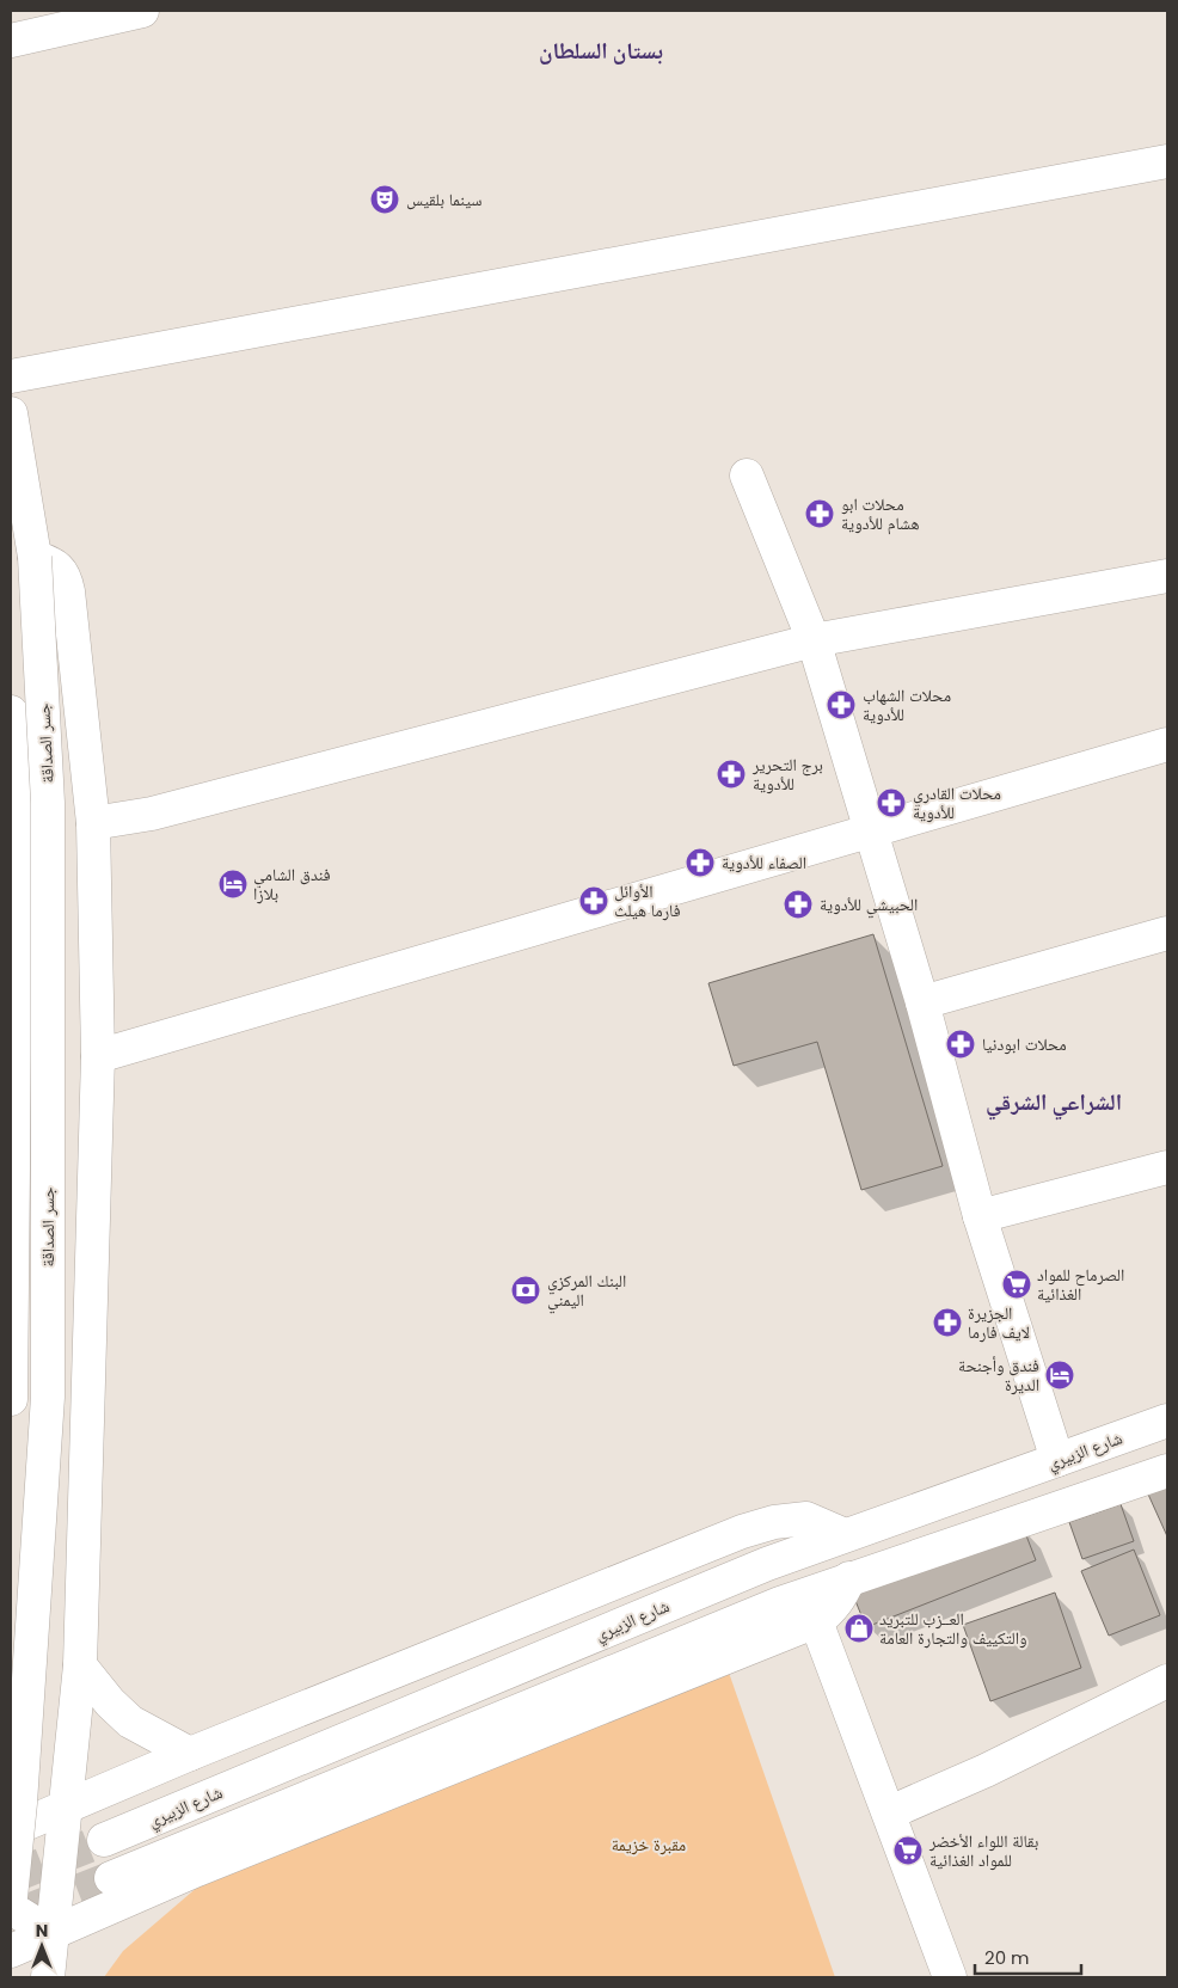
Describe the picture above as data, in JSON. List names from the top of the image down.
{
  "streets": {
    "main road": ["جسر الصداقة", "شارع الزبيري"]
  },
  "districts": ["بستان السلطان", "الشراعي الشرقي"],
  "parks": ["مقبرة خزيمة"],
  "places": {
    "theatre": ["سينما بلقيس"],
    "pharmacy": [
      "محلات ابو هشام للأدوية",
      "محلات الشهاب للأدوية",
      "برج التحرير للأدوية",
      "محلات القادري للأدوية",
      "الصفاء للأدوية",
      "الأوائل فارما هيلث",
      "الحبيشي للأدوية",
      "محلات ابودنيا",
      "الجزيرة لايف فارما"
    ],
    "hotel": ["فندق الشامي بلازا", "فندق وأجنحة الديرة"],
    "supermarket": ["الصرماح للمواد الغذائية", "بقالة اللواء الأخضر للمواد الغذائية"],
    "bank": ["البنك المركزي اليمني"],
    "shop": ["العــزب للتبريد والتكييف والتجارة العامة"]
  },
  "scale_bar": "20 m",
  "north": "top"
}
